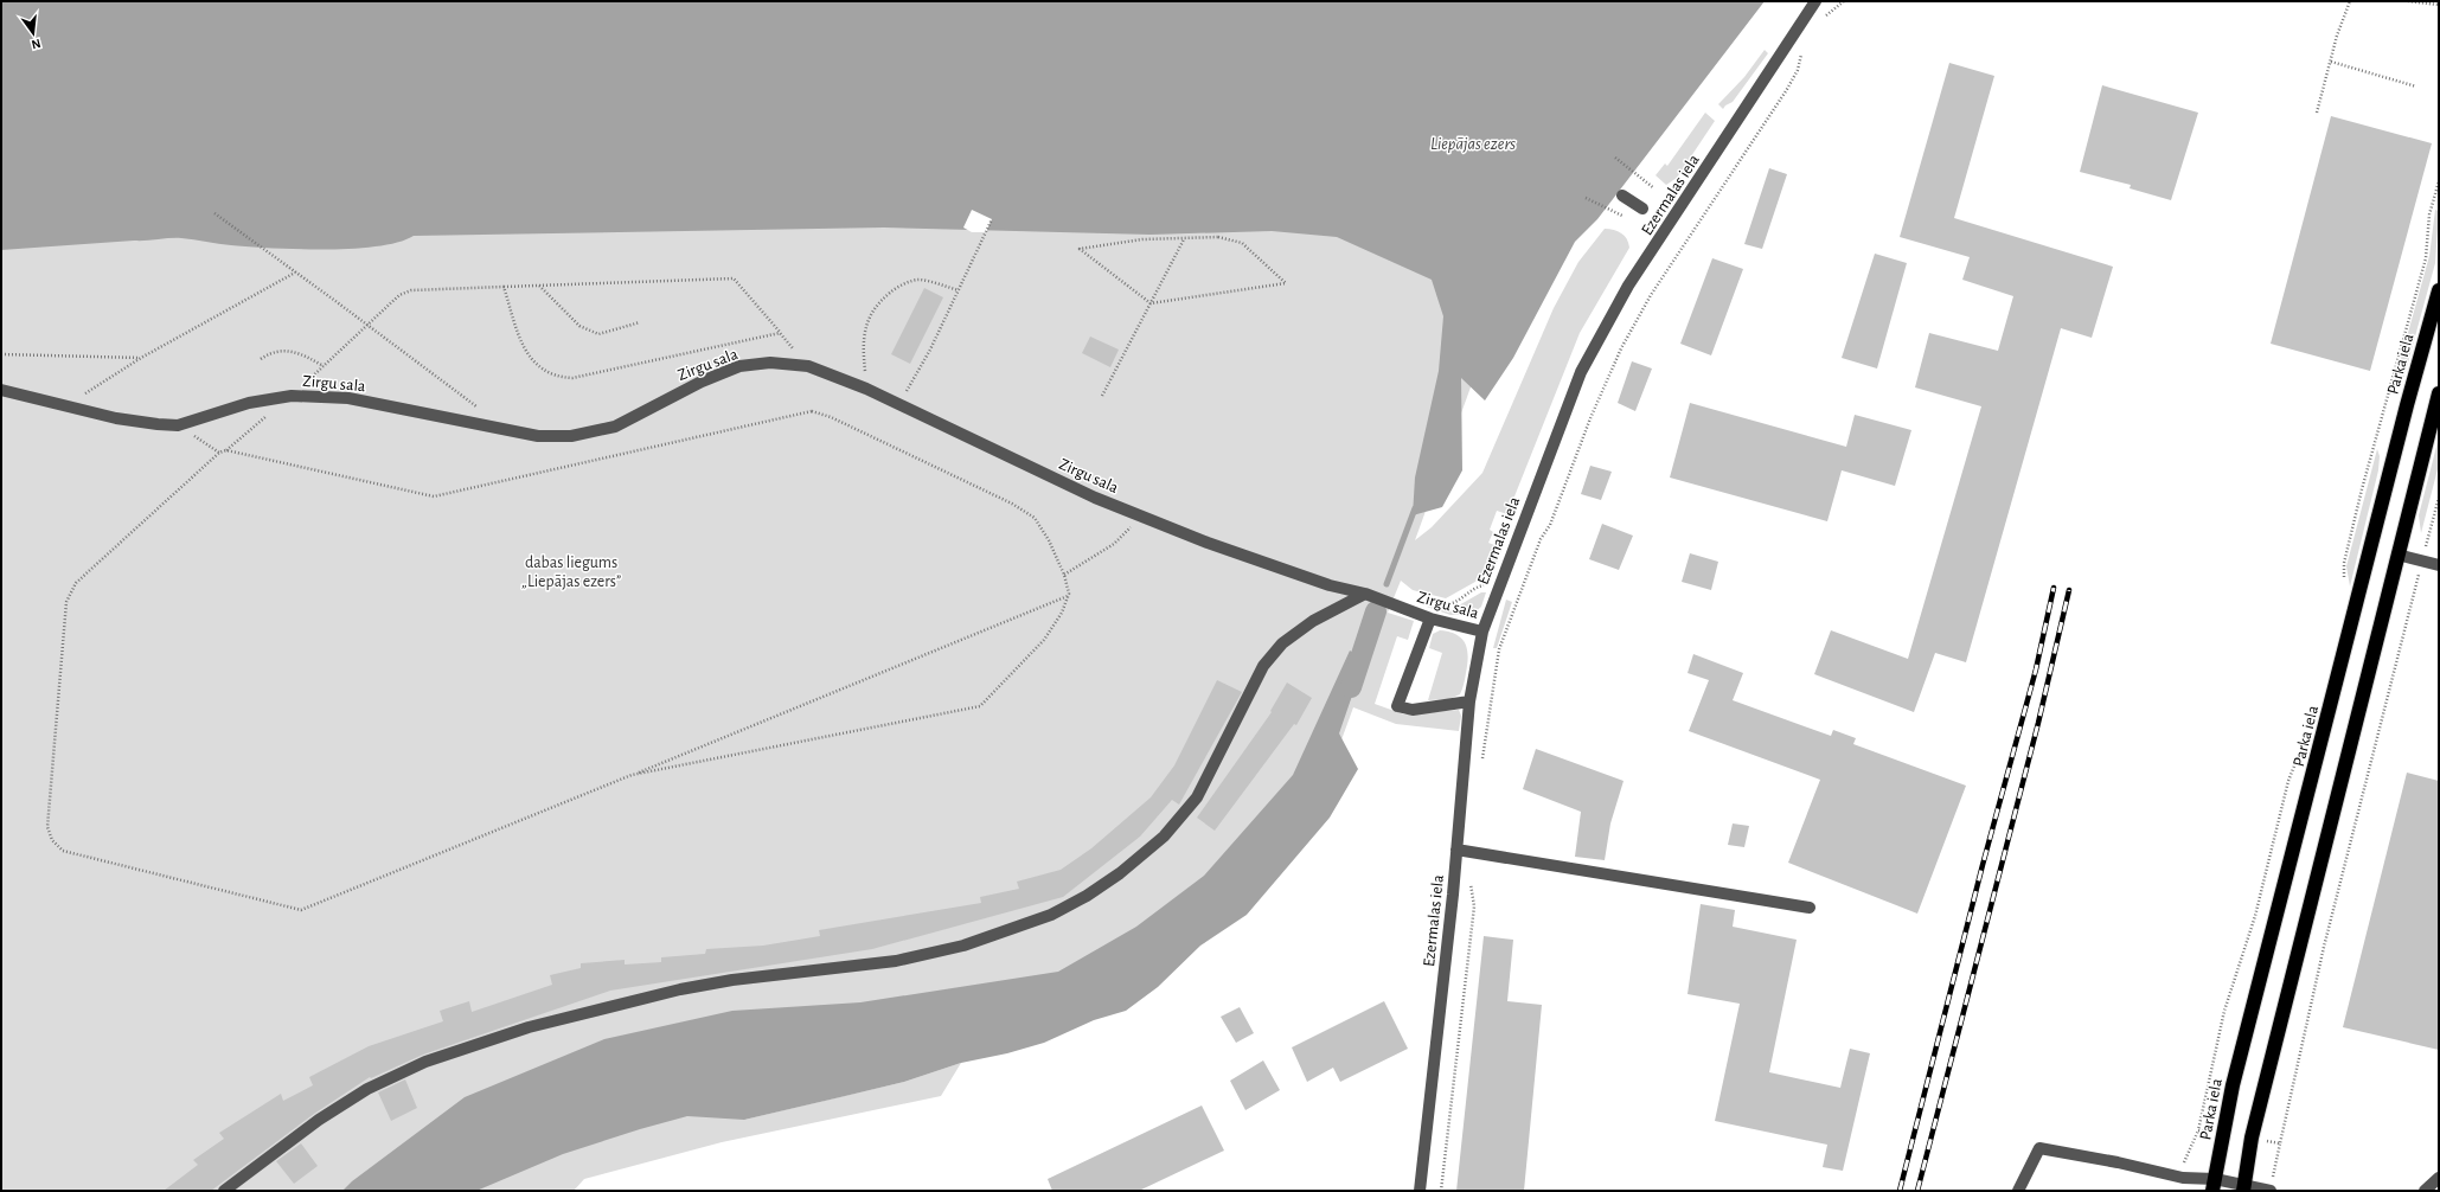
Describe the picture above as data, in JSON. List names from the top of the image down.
{
  "streets": {
    "highway": ["Parka iela"],
    "street": ["Ezermalas iela", "Zirgu sala"]
  },
  "crossings": [
    ["Ezermalas iela", "Zirgu sala"]
  ],
  "water": ["Liepājas ezers"],
  "parks": ["dabas liegums „Liepājas ezers”"],
  "north": "bottom"
}
